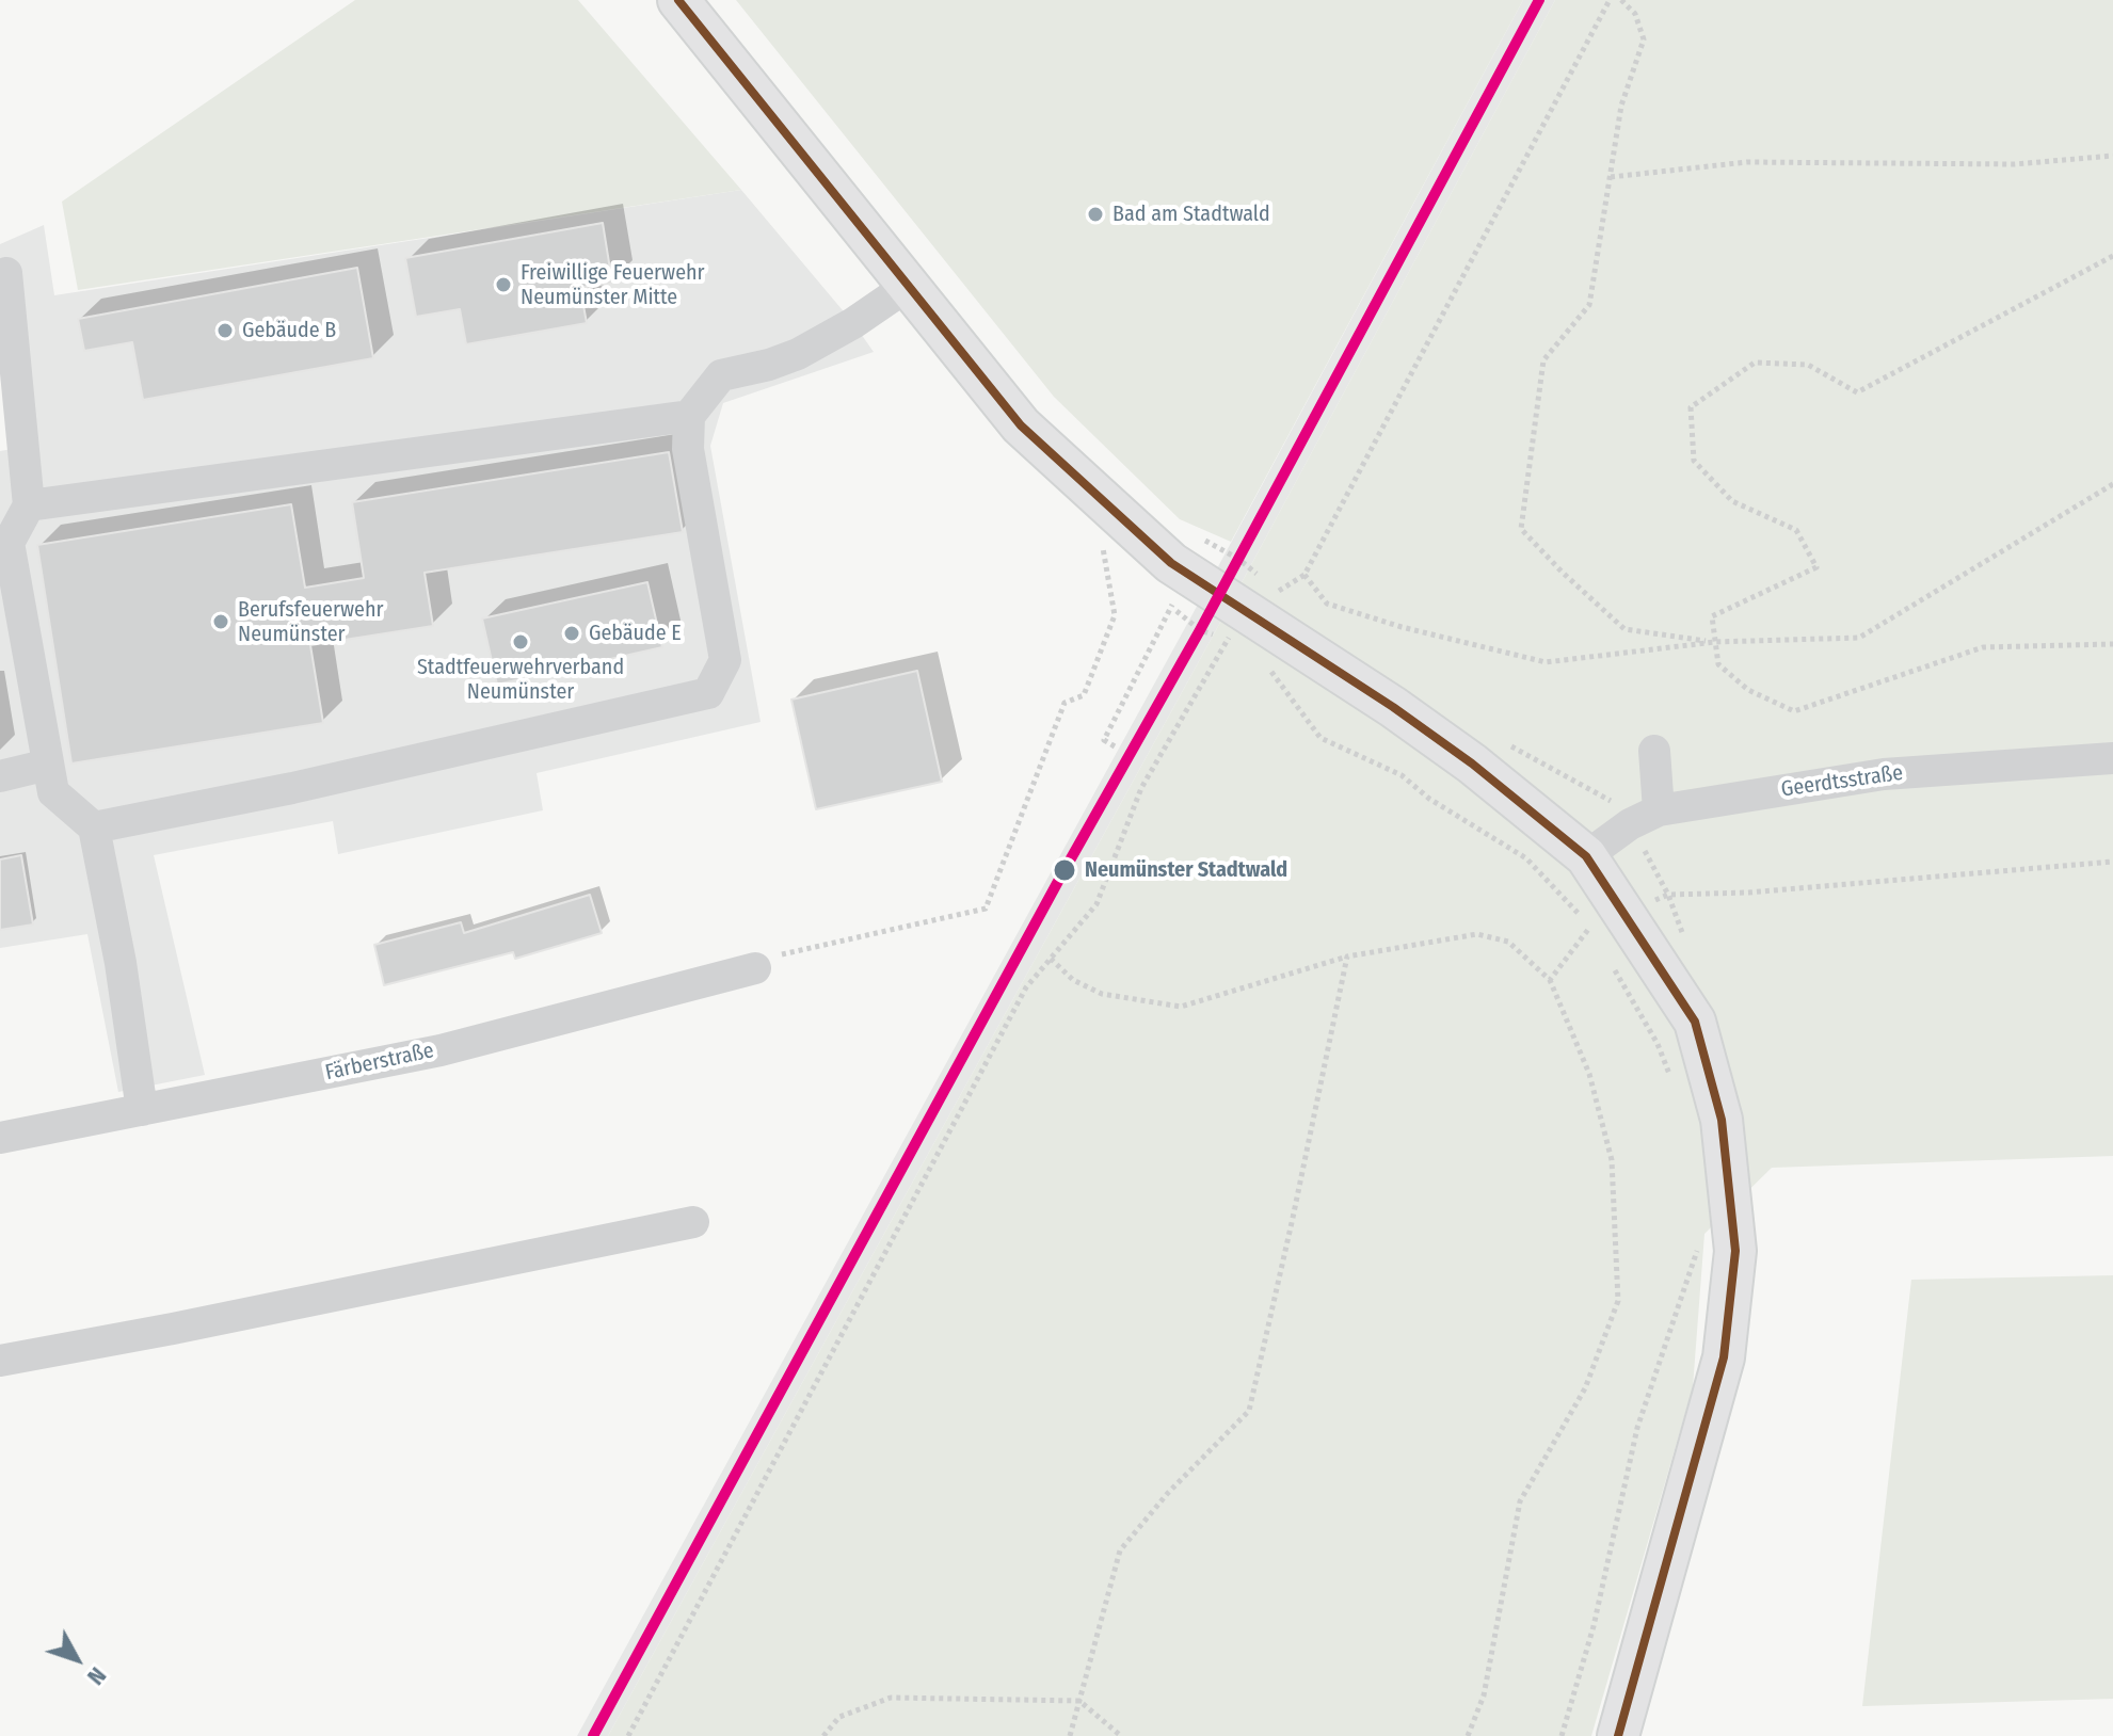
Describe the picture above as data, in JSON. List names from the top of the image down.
{
  "streets": {
    "street": ["Geerdtsstraße", "Färberstraße"]
  },
  "places": [
    "Bad am Stadtwald",
    "Freiwillige Feuerwehr Neumünster Mitte",
    "Gebäude B",
    "Berufsfeuerwehr Neumünster",
    "Gebäude E",
    "Stadtfeuerwehrverband Neumünster",
    "Neumünster Stadtwald"
  ],
  "north": "bottom right"
}
